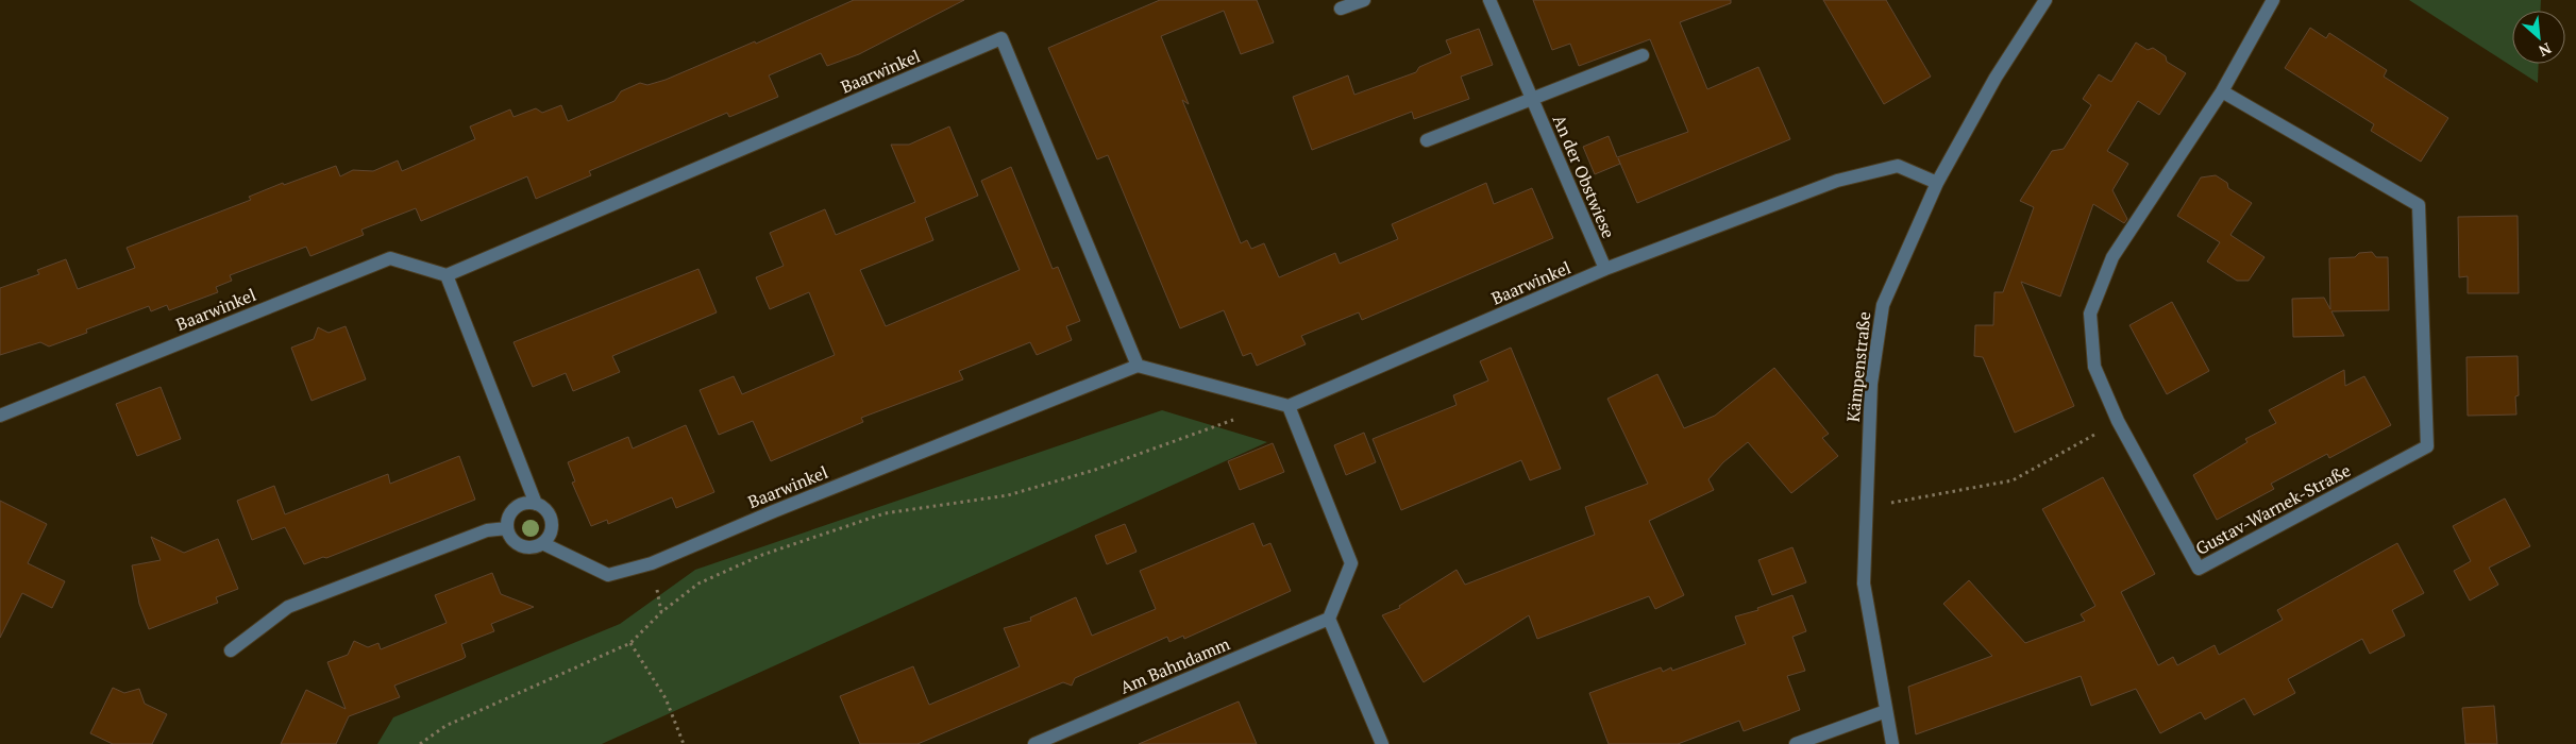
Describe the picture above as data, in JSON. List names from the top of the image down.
{
  "streets": {
    "street": [
      "Baarwinkel",
      "An der Obstwiese",
      "Kämpenstraße",
      "Gustav-Warnek-Straße",
      "Am Bahndamm"
    ]
  },
  "crossings": [
    ["Baarwinkel", "An der Obstwiese"],
    ["Baarwinkel", "Kämpenstraße"]
  ],
  "north": "bottom right"
}
